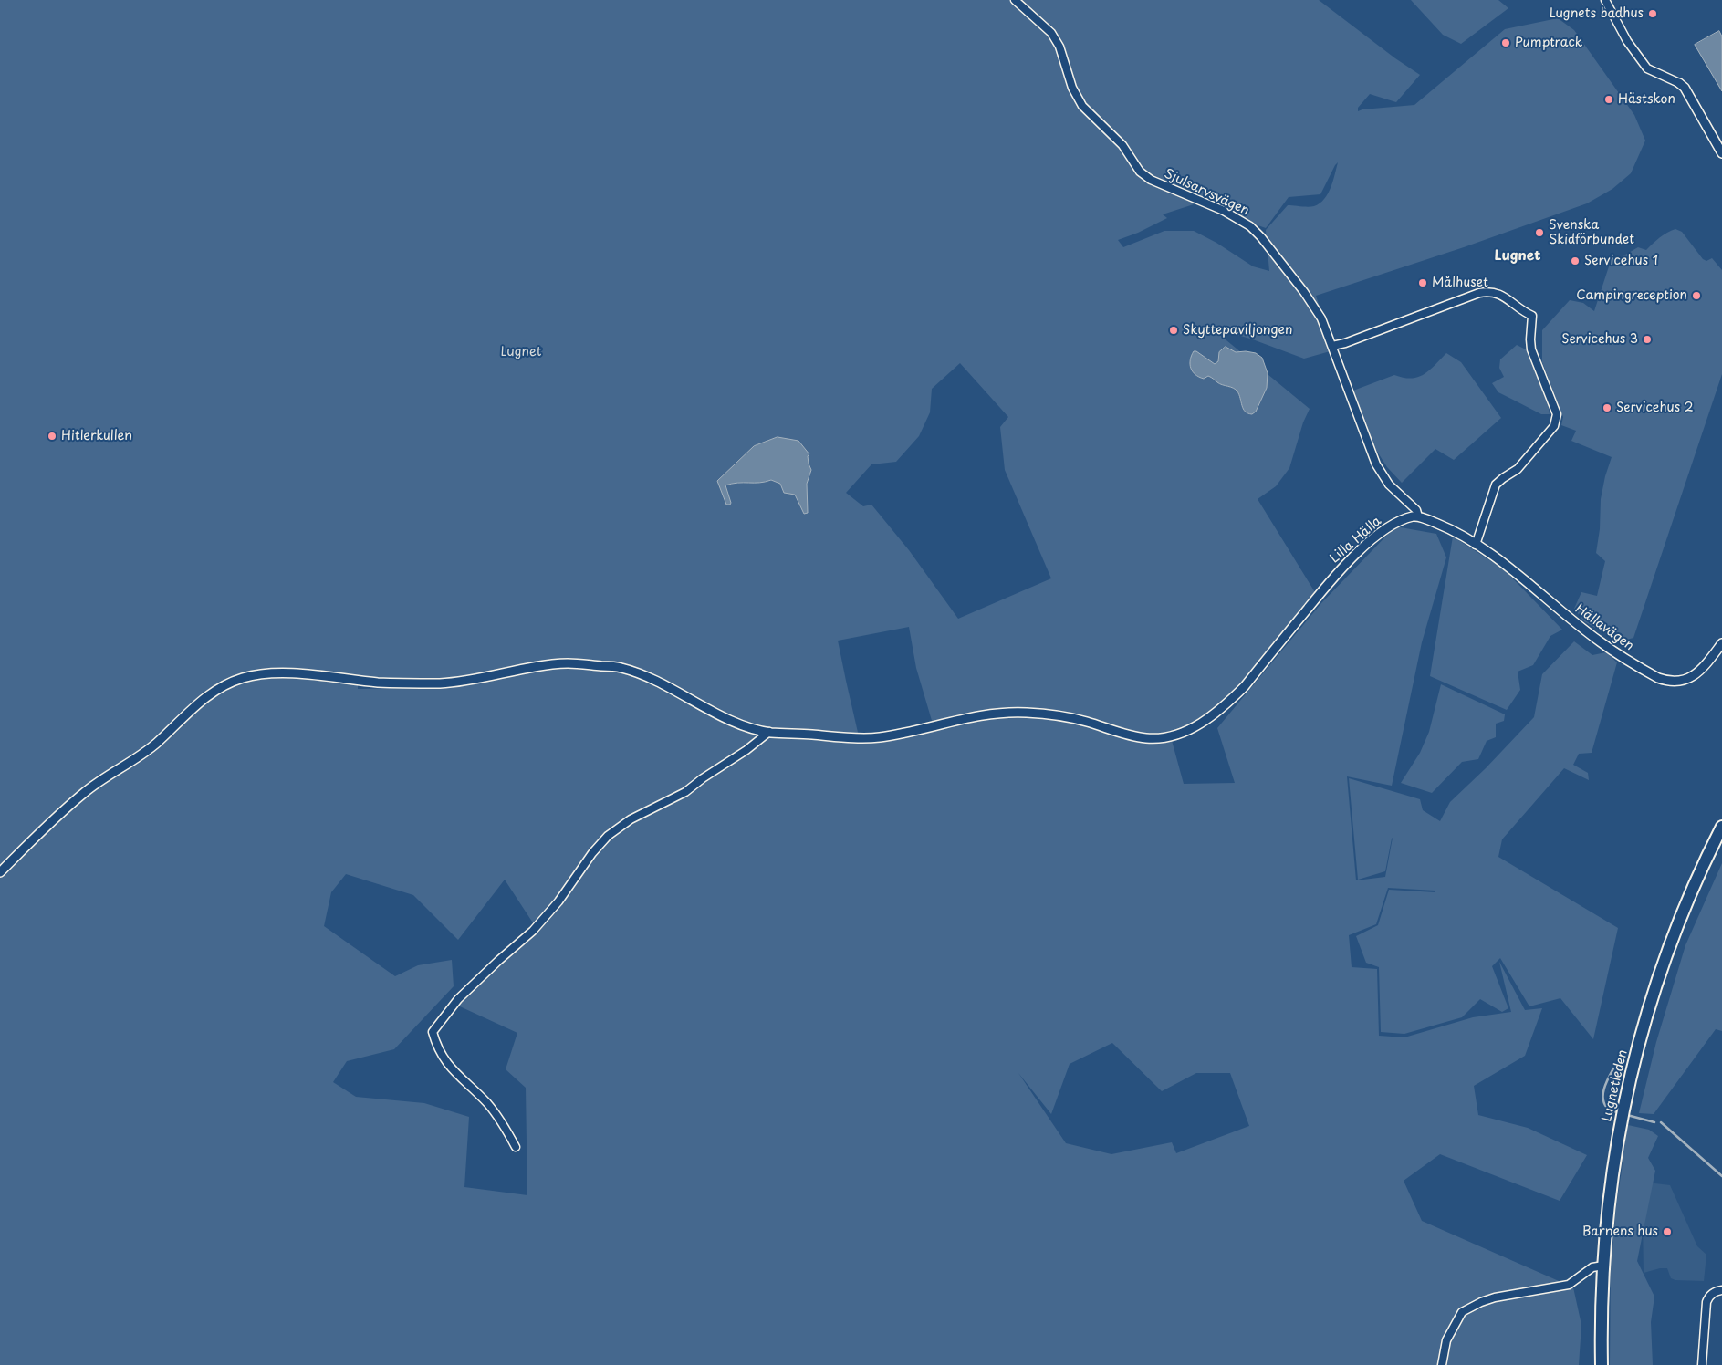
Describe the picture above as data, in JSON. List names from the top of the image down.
{
  "streets": {
    "highway": ["Lugnetleden"],
    "street": ["Sjulsarvsvägen", "Lilla Hälla", "Hällavägen"]
  },
  "crossings": [
    ["Sjulsarvsvägen", "Lilla Hälla"],
    ["Sjulsarvsvägen", "Hällavägen"],
    ["Lilla Hälla", "Hällavägen"]
  ],
  "districts": ["Lugnet"],
  "parks": ["Lugnet"],
  "places": [
    "Lugnets badhus",
    "Pumptrack",
    "Hästskon",
    "Svenska Skidförbundet",
    "Servicehus 1",
    "Målhuset",
    "Campingreception",
    "Skyttepaviljongen",
    "Servicehus 3",
    "Servicehus 2",
    "Hitlerkullen",
    "Barnens hus"
  ]
}
